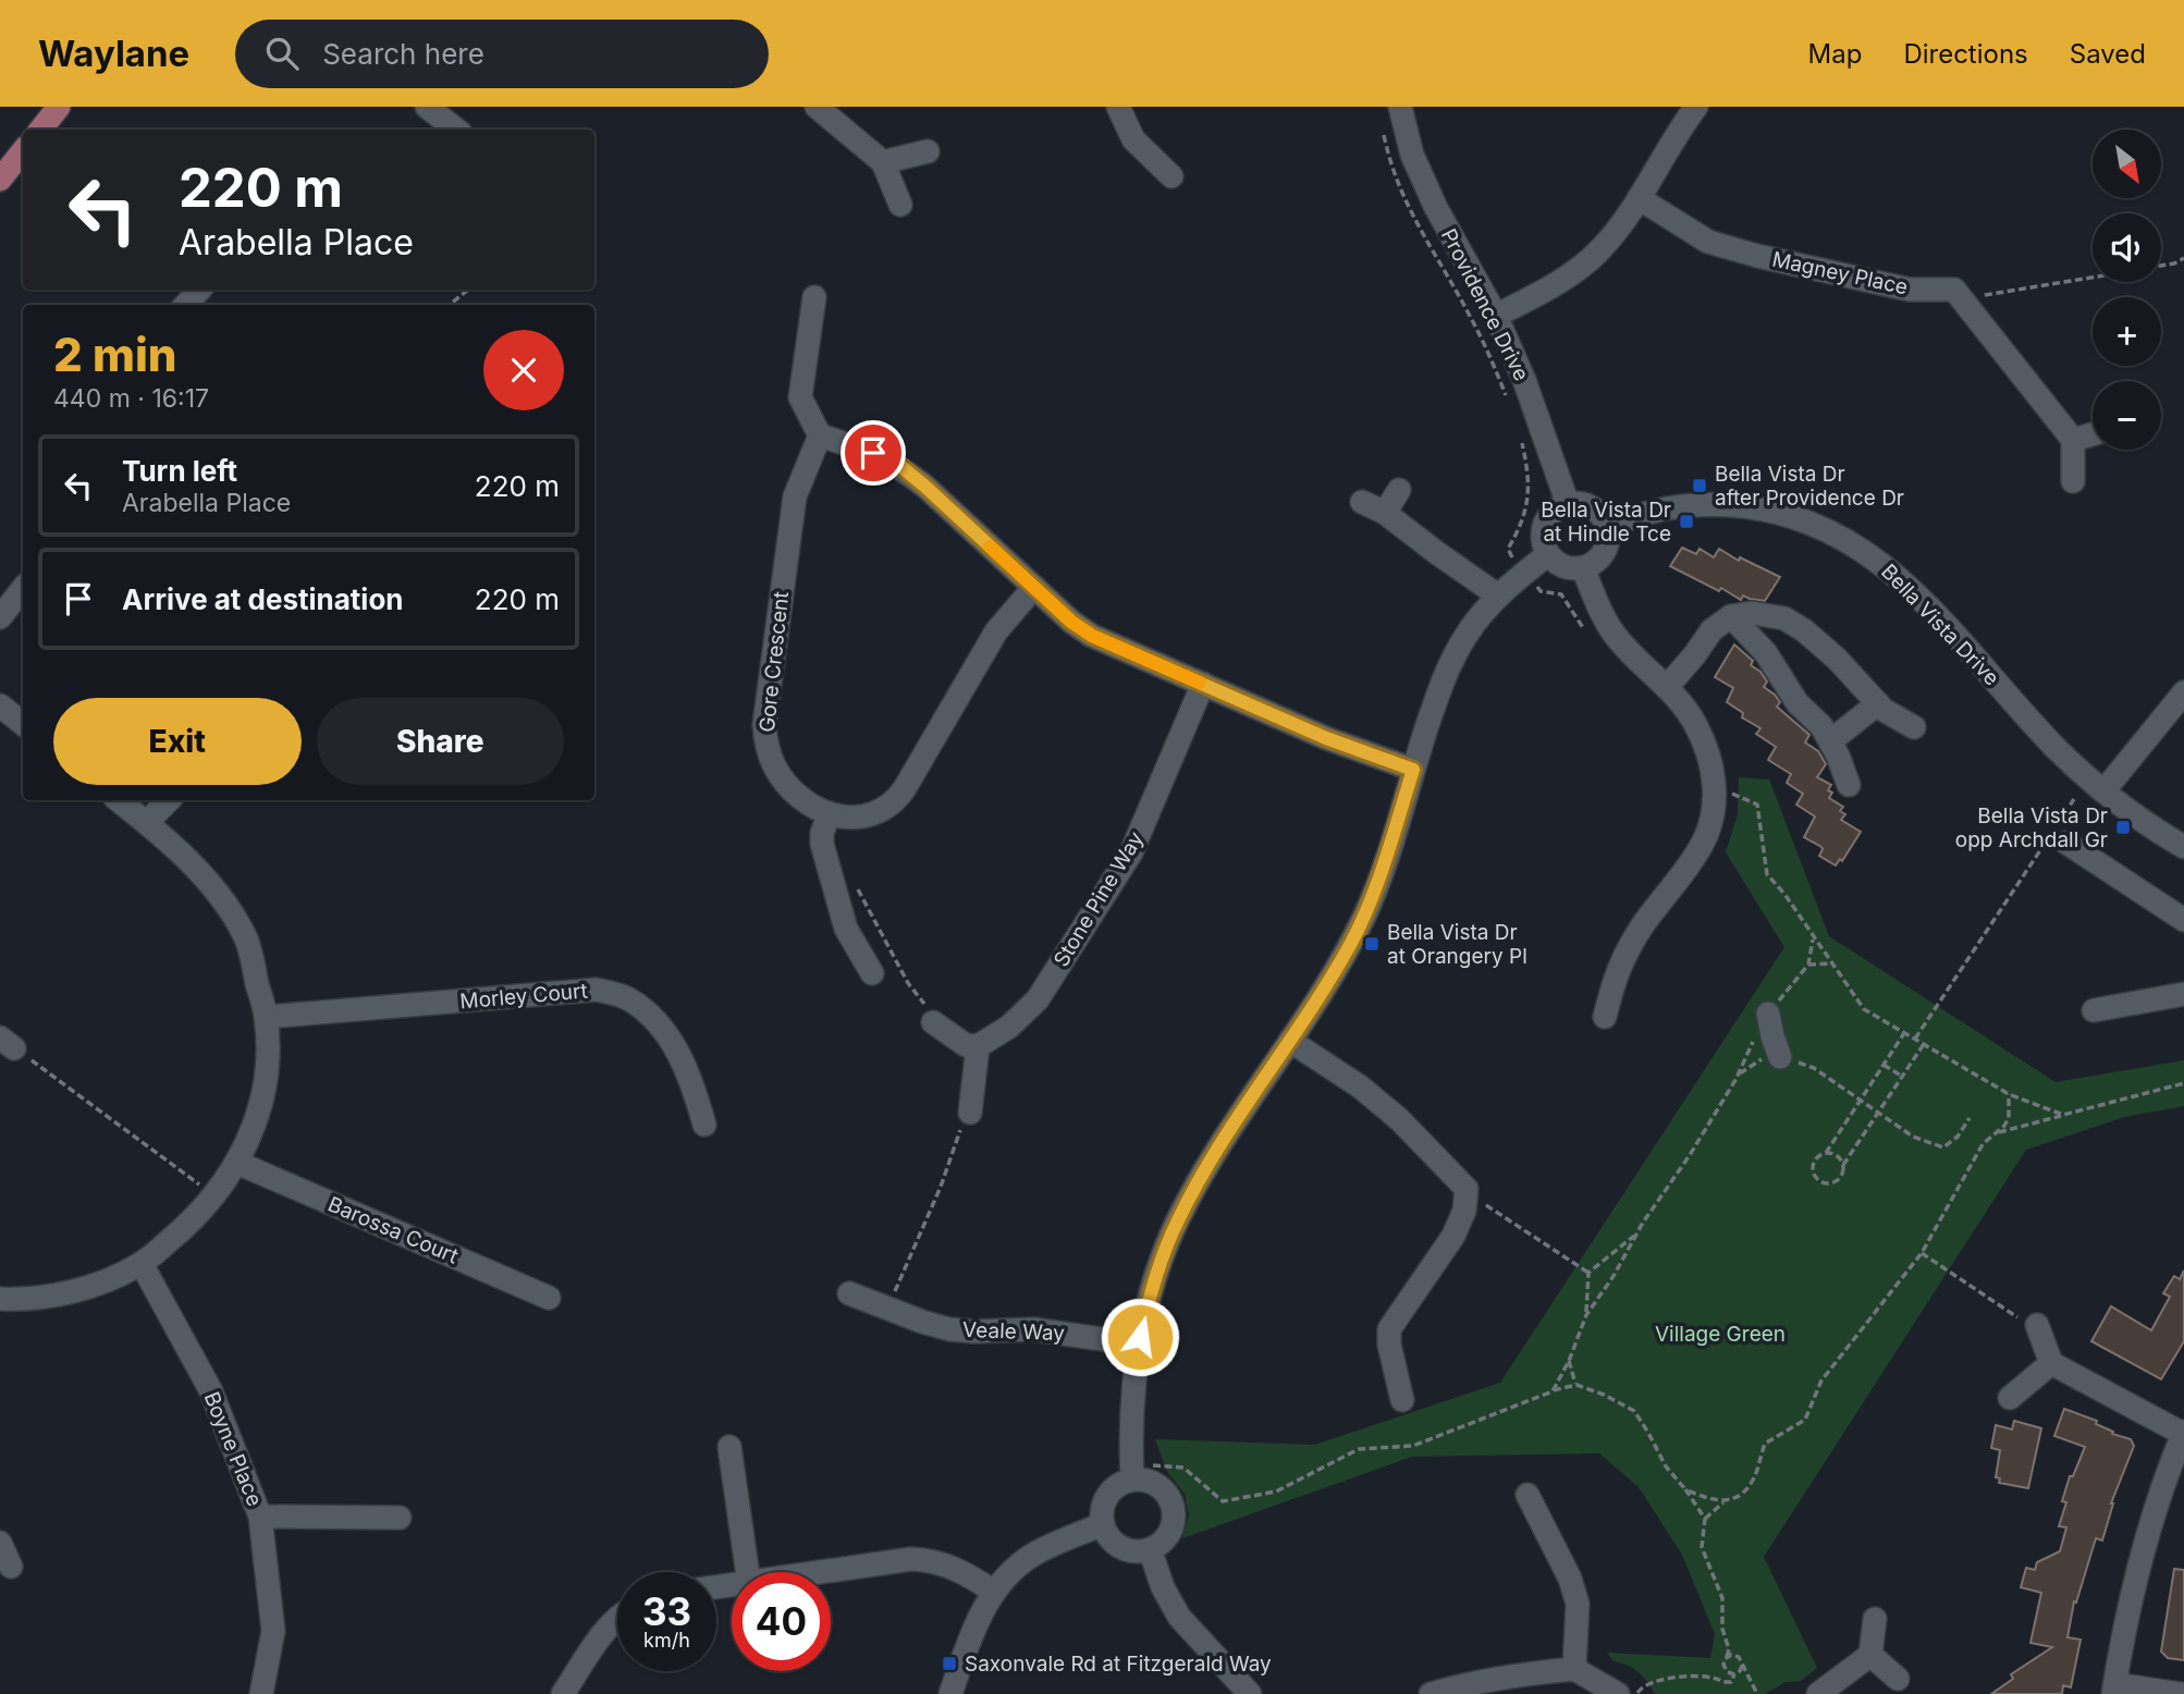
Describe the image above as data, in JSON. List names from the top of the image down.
{
  "streets": {
    "street": [
      "Magney Place",
      "Providence Drive",
      "Bella Vista Drive",
      "Gore Crescent",
      "Stone Pine Way",
      "Morley Court",
      "Barossa Court",
      "Veale Way",
      "Boyne Place"
    ]
  },
  "crossings": [
    ["Providence Drive", "Bella Vista Drive"]
  ],
  "parks": ["Village Green"],
  "places": {
    "transit": [
      "Bella Vista Dr after Providence Dr",
      "Bella Vista Dr at Hindle Tce",
      "Bella Vista Dr opp Archdall Gr",
      "Bella Vista Dr at Orangery Pl",
      "Saxonvale Rd at Fitzgerald Way"
    ]
  },
  "north": "bottom right",
  "page": {
    "header": "Waylane",
    "search": "Search here",
    "nav": ["Map", "Directions", "Saved"],
    "map_buttons": ["+", "−"],
    "turn": ["220 m", "Arabella Place"],
    "heading": ["2 min", "440 m · 16:17"],
    "list": [
      {
        "name": "Turn left",
        "note": "Arabella Place",
        "value": "220 m"
      },
      {
        "name": "Arrive at destination",
        "value": "220 m"
      }
    ],
    "buttons": ["Exit", "Share"],
    "speed": "33 km/h",
    "limit": "40"
  }
}
